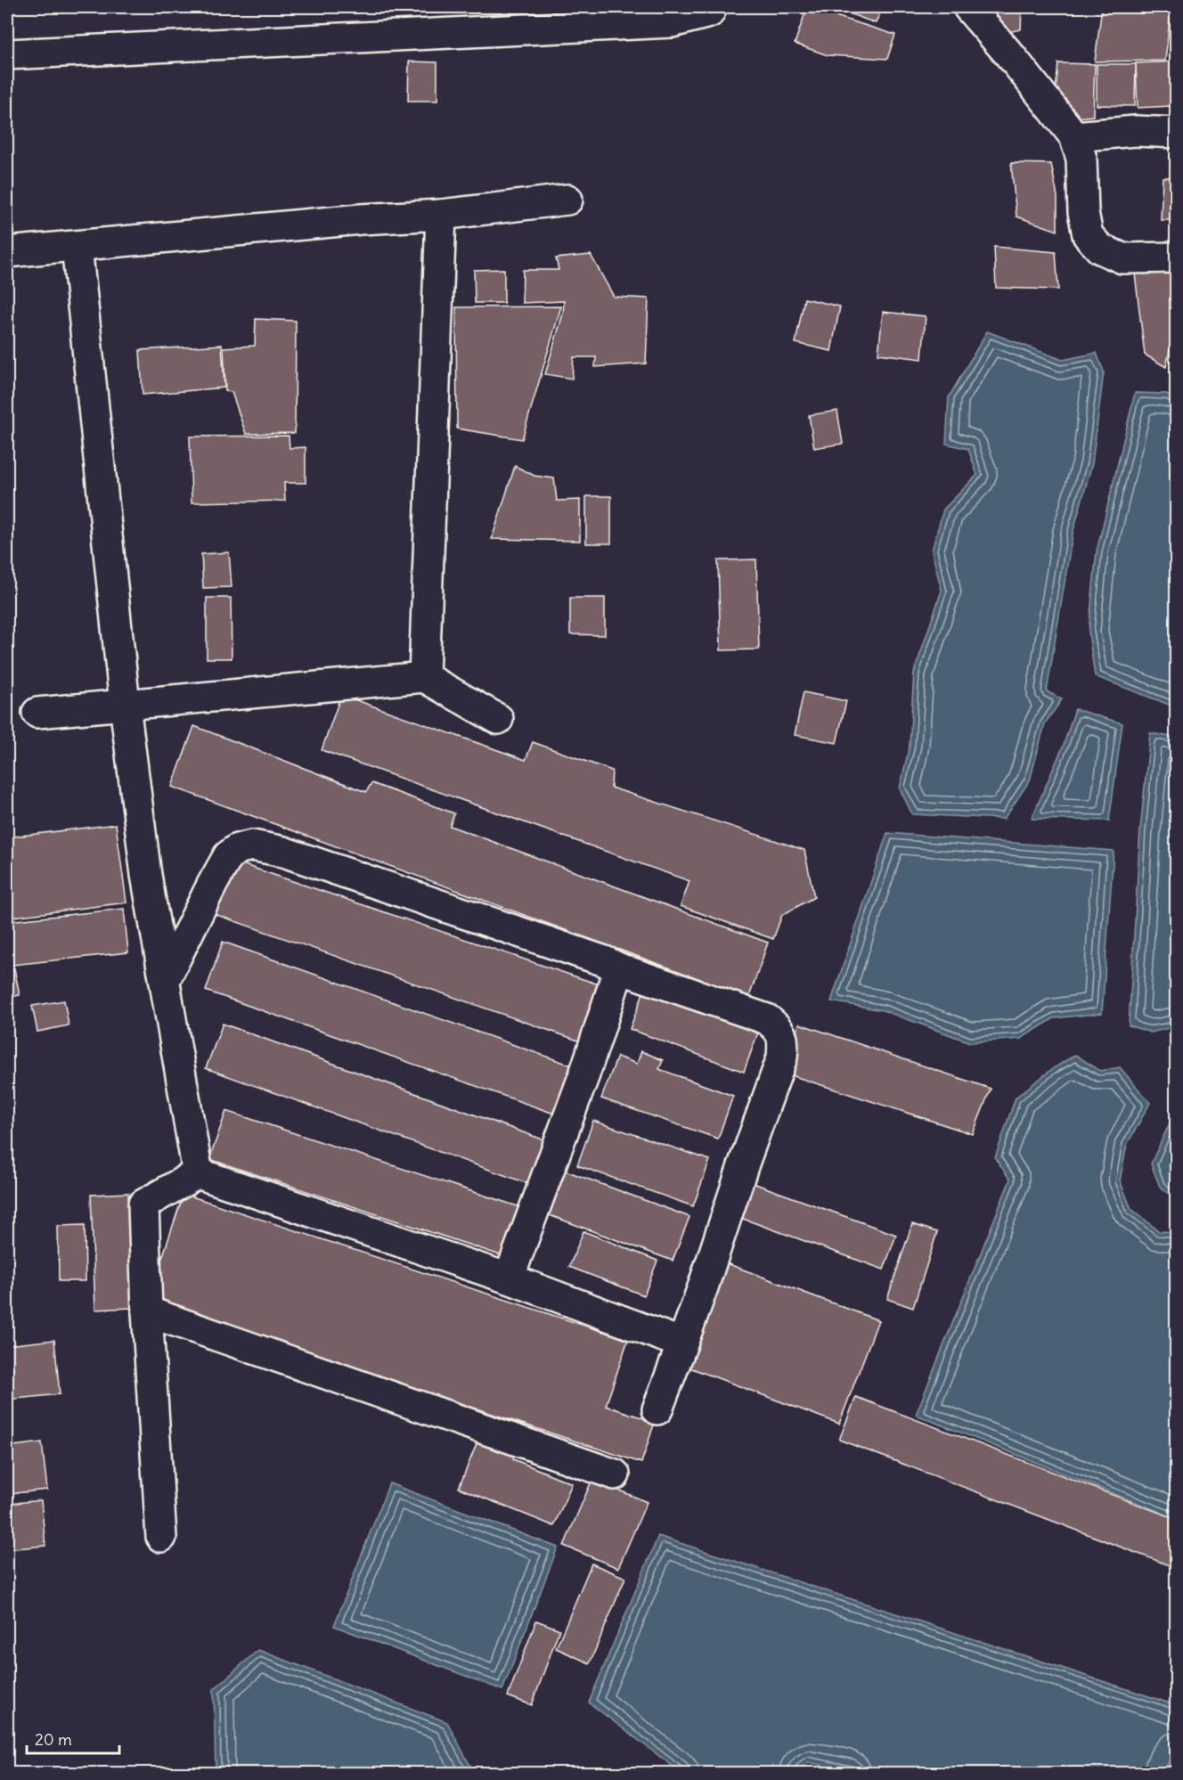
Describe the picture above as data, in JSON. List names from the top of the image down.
{
  "scale_bar": "20 m"
}
